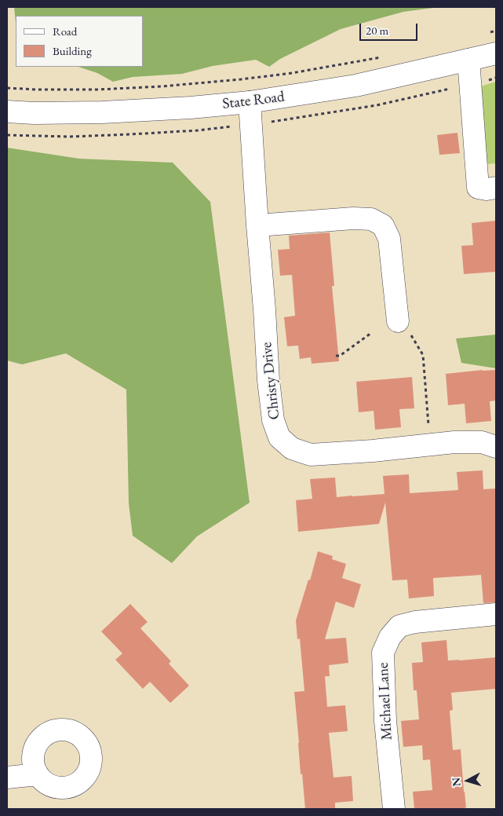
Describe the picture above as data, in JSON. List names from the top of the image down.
{
  "streets": {
    "street": ["State Road", "Christy Drive", "Michael Lane"]
  },
  "crossings": [
    ["State Road", "Christy Drive"]
  ],
  "legend": ["Road", "Building"],
  "scale_bar": "20 m",
  "north": "left"
}
